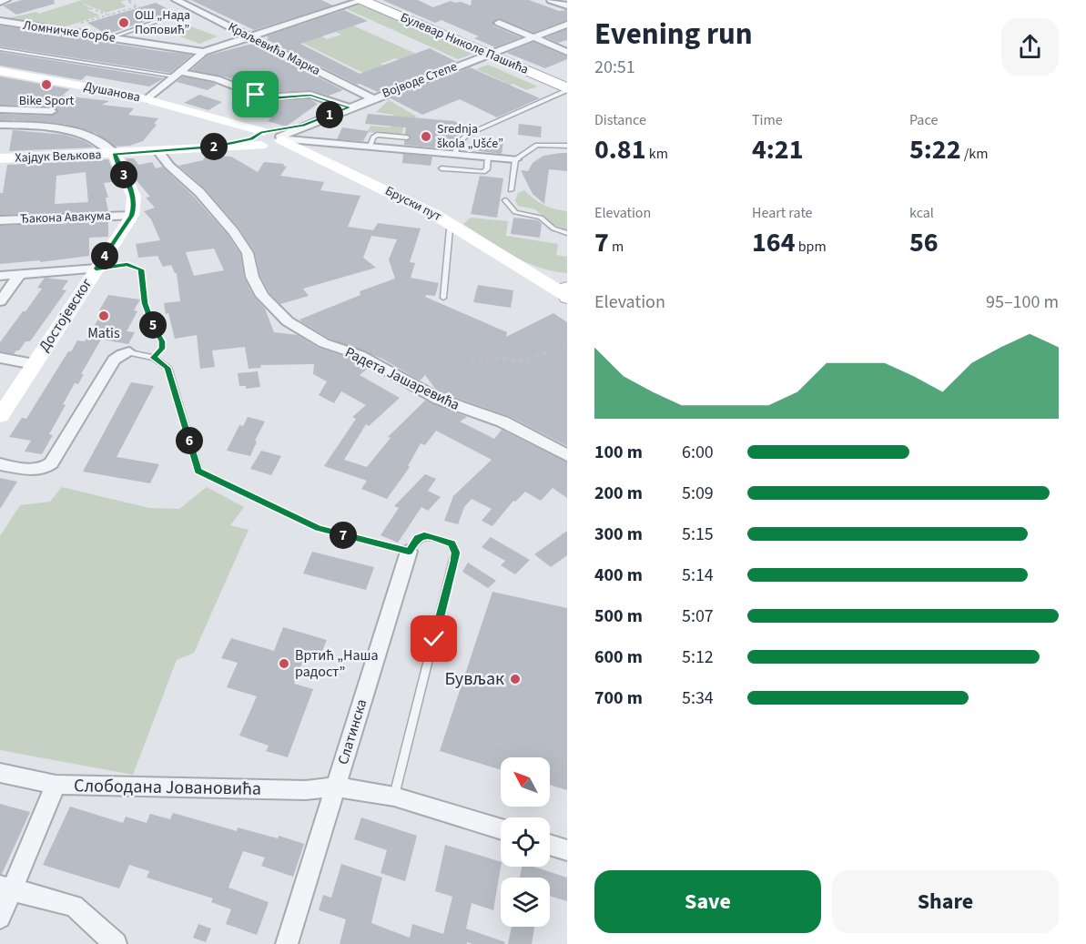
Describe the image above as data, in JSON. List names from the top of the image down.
{
  "streets": {
    "main road": [
      "Булевар Николе Пашића",
      "Душанова",
      "Хајдук Вељкова",
      "Бруски пут",
      "Достојевског"
    ],
    "street": [
      "Ломничке борбе",
      "Краљевића Марка",
      "Војводе Степе",
      "Ђакона Авакума",
      "Радета Јашаревића",
      "Слатинска",
      "Слободана Јовановића"
    ]
  },
  "crossings": [
    ["Булевар Николе Пашића", "Војводе Степе"],
    ["Краљевића Марка", "Војводе Степе"],
    ["Војводе Степе", "Душанова"],
    ["Војводе Степе", "Хајдук Вељкова"],
    ["Војводе Степе", "Бруски пут"],
    ["Душанова", "Хајдук Вељкова"],
    ["Душанова", "Бруски пут"],
    ["Хајдук Вељкова", "Бруски пут"],
    ["Хајдук Вељкова", "Радета Јашаревића"],
    ["Ђакона Авакума", "Достојевског"],
    ["Слатинска", "Слободана Јовановића"]
  ],
  "places": [
    "ОШ „Нада Поповић”",
    "Bike Sport",
    "Srednja škola „Ušće”",
    "Matis",
    "Вртић „Наша радост”",
    "Бувљак"
  ],
  "north": "top left",
  "page": {
    "heading": ["Evening run", "20:51"],
    "stats": [
      ["Distance", "0.81 km"],
      ["Time", "4:21"],
      ["Pace", "5:22 /km"],
      ["Elevation", "7 m"],
      ["Heart rate", "164 bpm"],
      ["kcal", "56"]
    ],
    "pins": [
      "1",
      "2",
      "3",
      "4",
      "5",
      "6",
      "7"
    ],
    "chart": ["Elevation", "95–100 m"],
    "list": [
      {
        "name": "100 m",
        "note": "6:00"
      },
      {
        "name": "200 m",
        "note": "5:09"
      },
      {
        "name": "300 m",
        "note": "5:15"
      },
      {
        "name": "400 m",
        "note": "5:14"
      },
      {
        "name": "500 m",
        "note": "5:07"
      },
      {
        "name": "600 m",
        "note": "5:12"
      },
      {
        "name": "700 m",
        "note": "5:34"
      }
    ],
    "buttons": ["Save", "Share"]
  }
}
